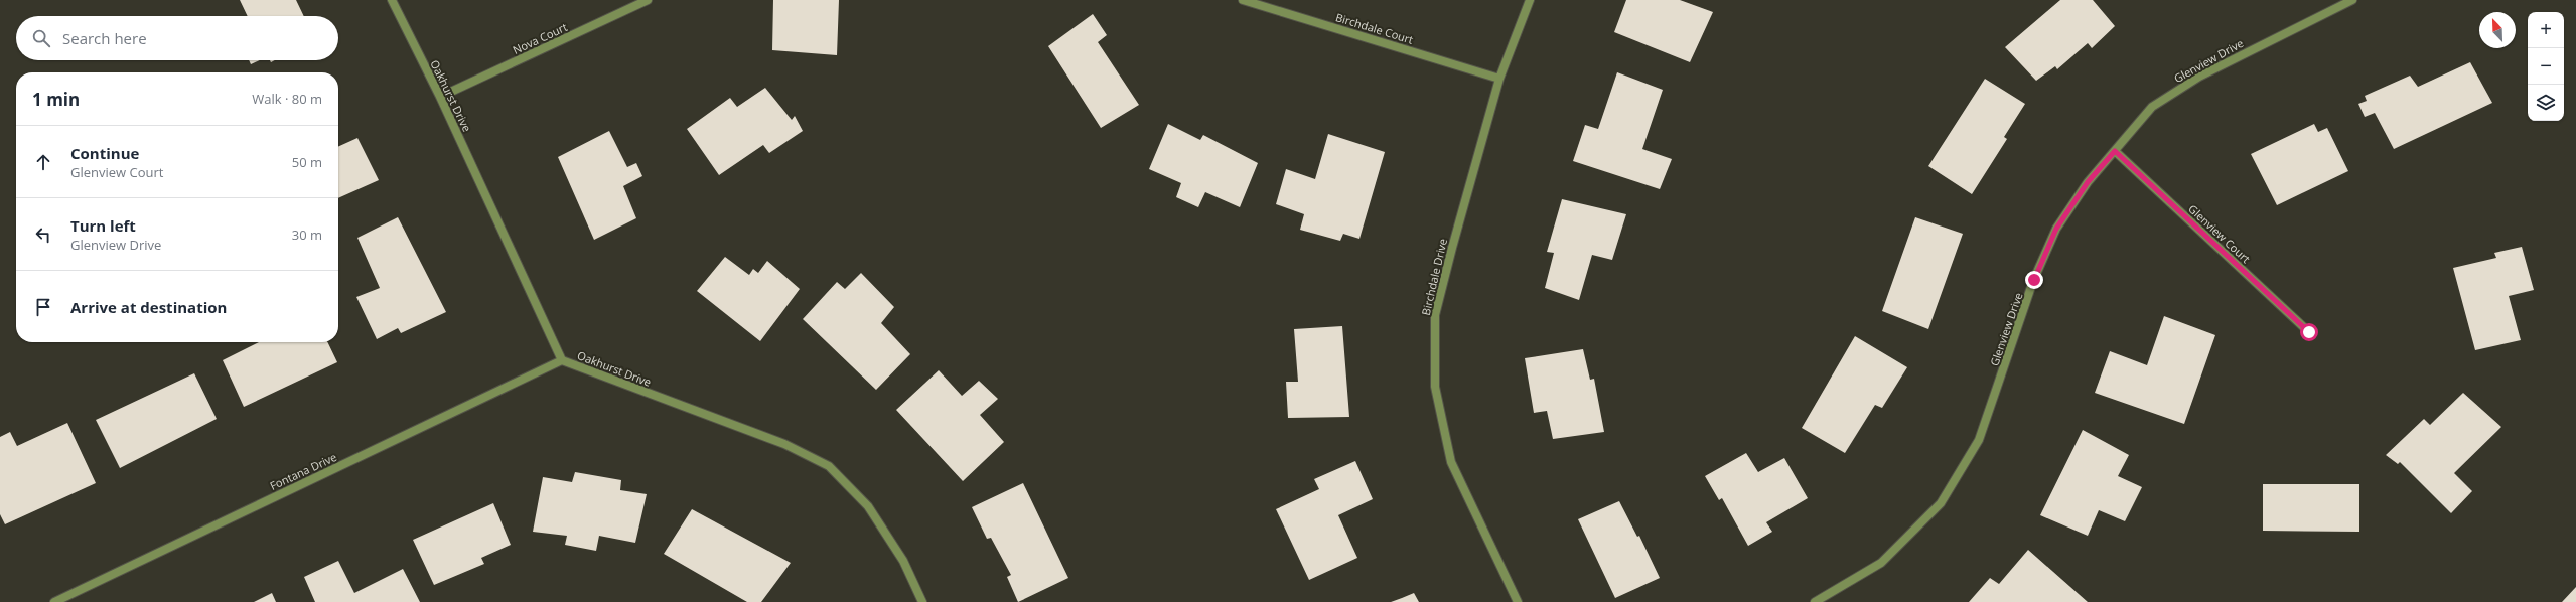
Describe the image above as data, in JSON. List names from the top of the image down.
{
  "streets": {
    "street": [
      "Birchdale Court",
      "Nova Court",
      "Glenview Drive",
      "Oakhurst Drive",
      "Glenview Court",
      "Birchdale Drive",
      "Fontana Drive"
    ]
  },
  "crossings": [
    ["Birchdale Court", "Birchdale Drive"],
    ["Nova Court", "Oakhurst Drive"],
    ["Glenview Drive", "Glenview Court"],
    ["Oakhurst Drive", "Fontana Drive"]
  ],
  "north": "top left",
  "page": {
    "map_buttons": ["+", "−"],
    "search": "Search here",
    "heading": ["1 min", "Walk · 80 m"],
    "list": [
      ["Continue", "Glenview Court", "50 m"],
      ["Turn left", "Glenview Drive", "30 m"],
      "Arrive at destination"
    ]
  }
}
